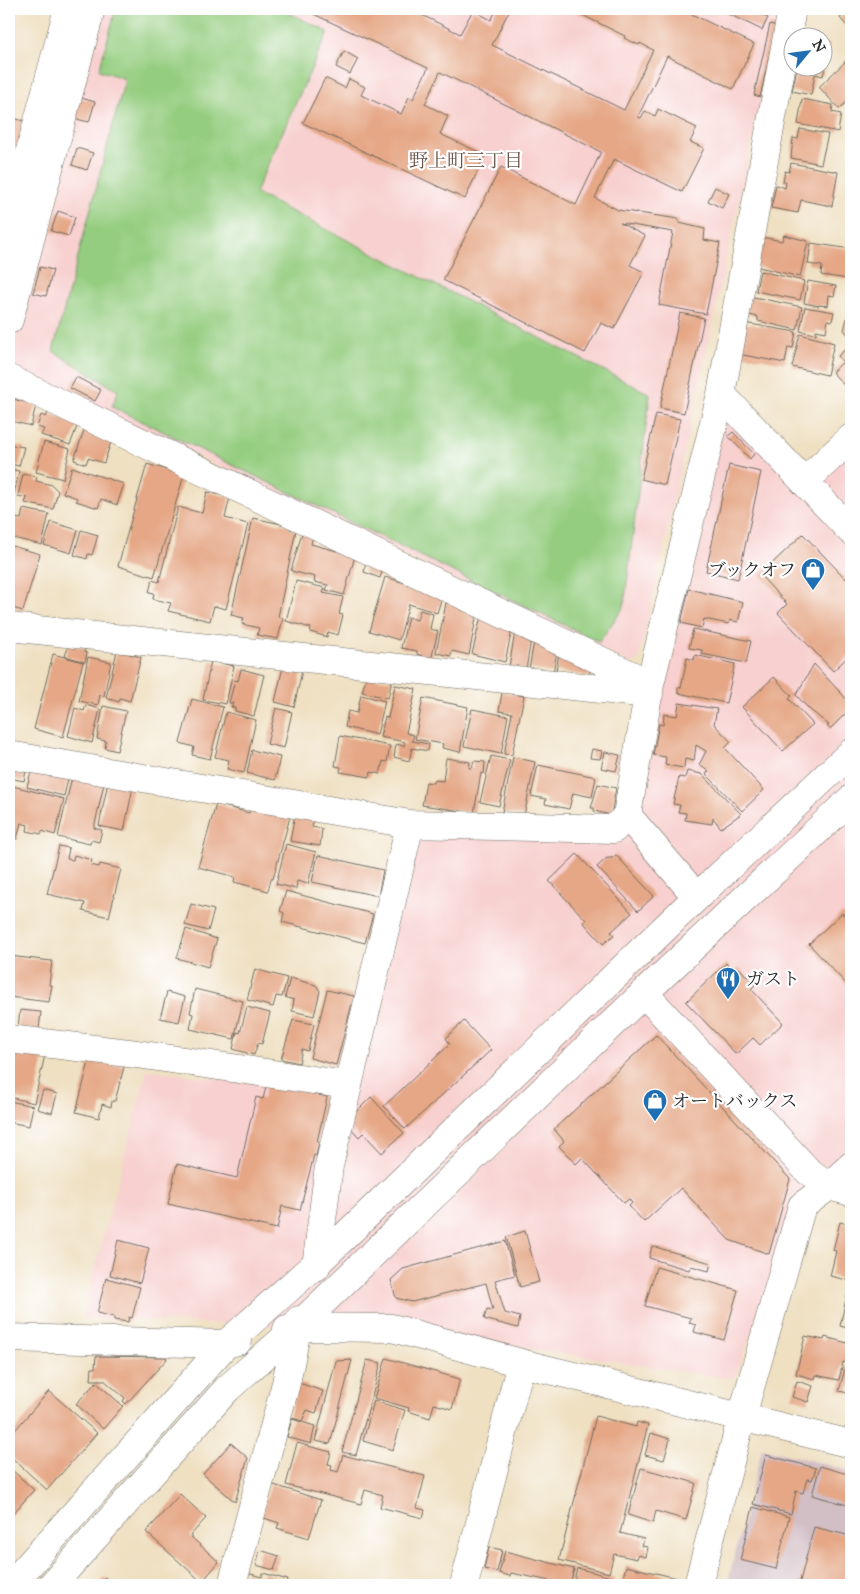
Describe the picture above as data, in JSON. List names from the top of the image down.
{
  "districts": ["野上町三丁目"],
  "places": {
    "shop": ["ブックオフ", "オートバックス"],
    "restaurant": ["ガスト"]
  },
  "north": "top right"
}
